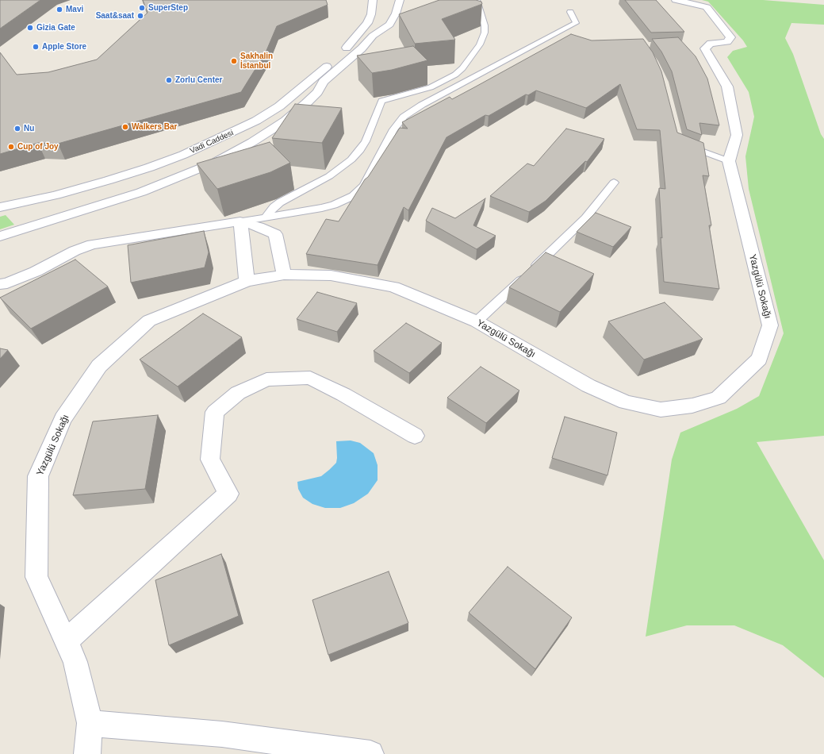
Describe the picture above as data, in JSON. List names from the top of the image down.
{
  "streets": {
    "street": ["Vadi Caddesi", "Yazgülü Sokağı"]
  },
  "places": [
    "SuperStep",
    "Mavi",
    "Saat&saat",
    "Gizia Gate",
    "Apple Store",
    "Sakhalin İstanbul",
    "Zorlu Center",
    "Walkers Bar",
    "Nu",
    "Cup of Joy"
  ]
}
